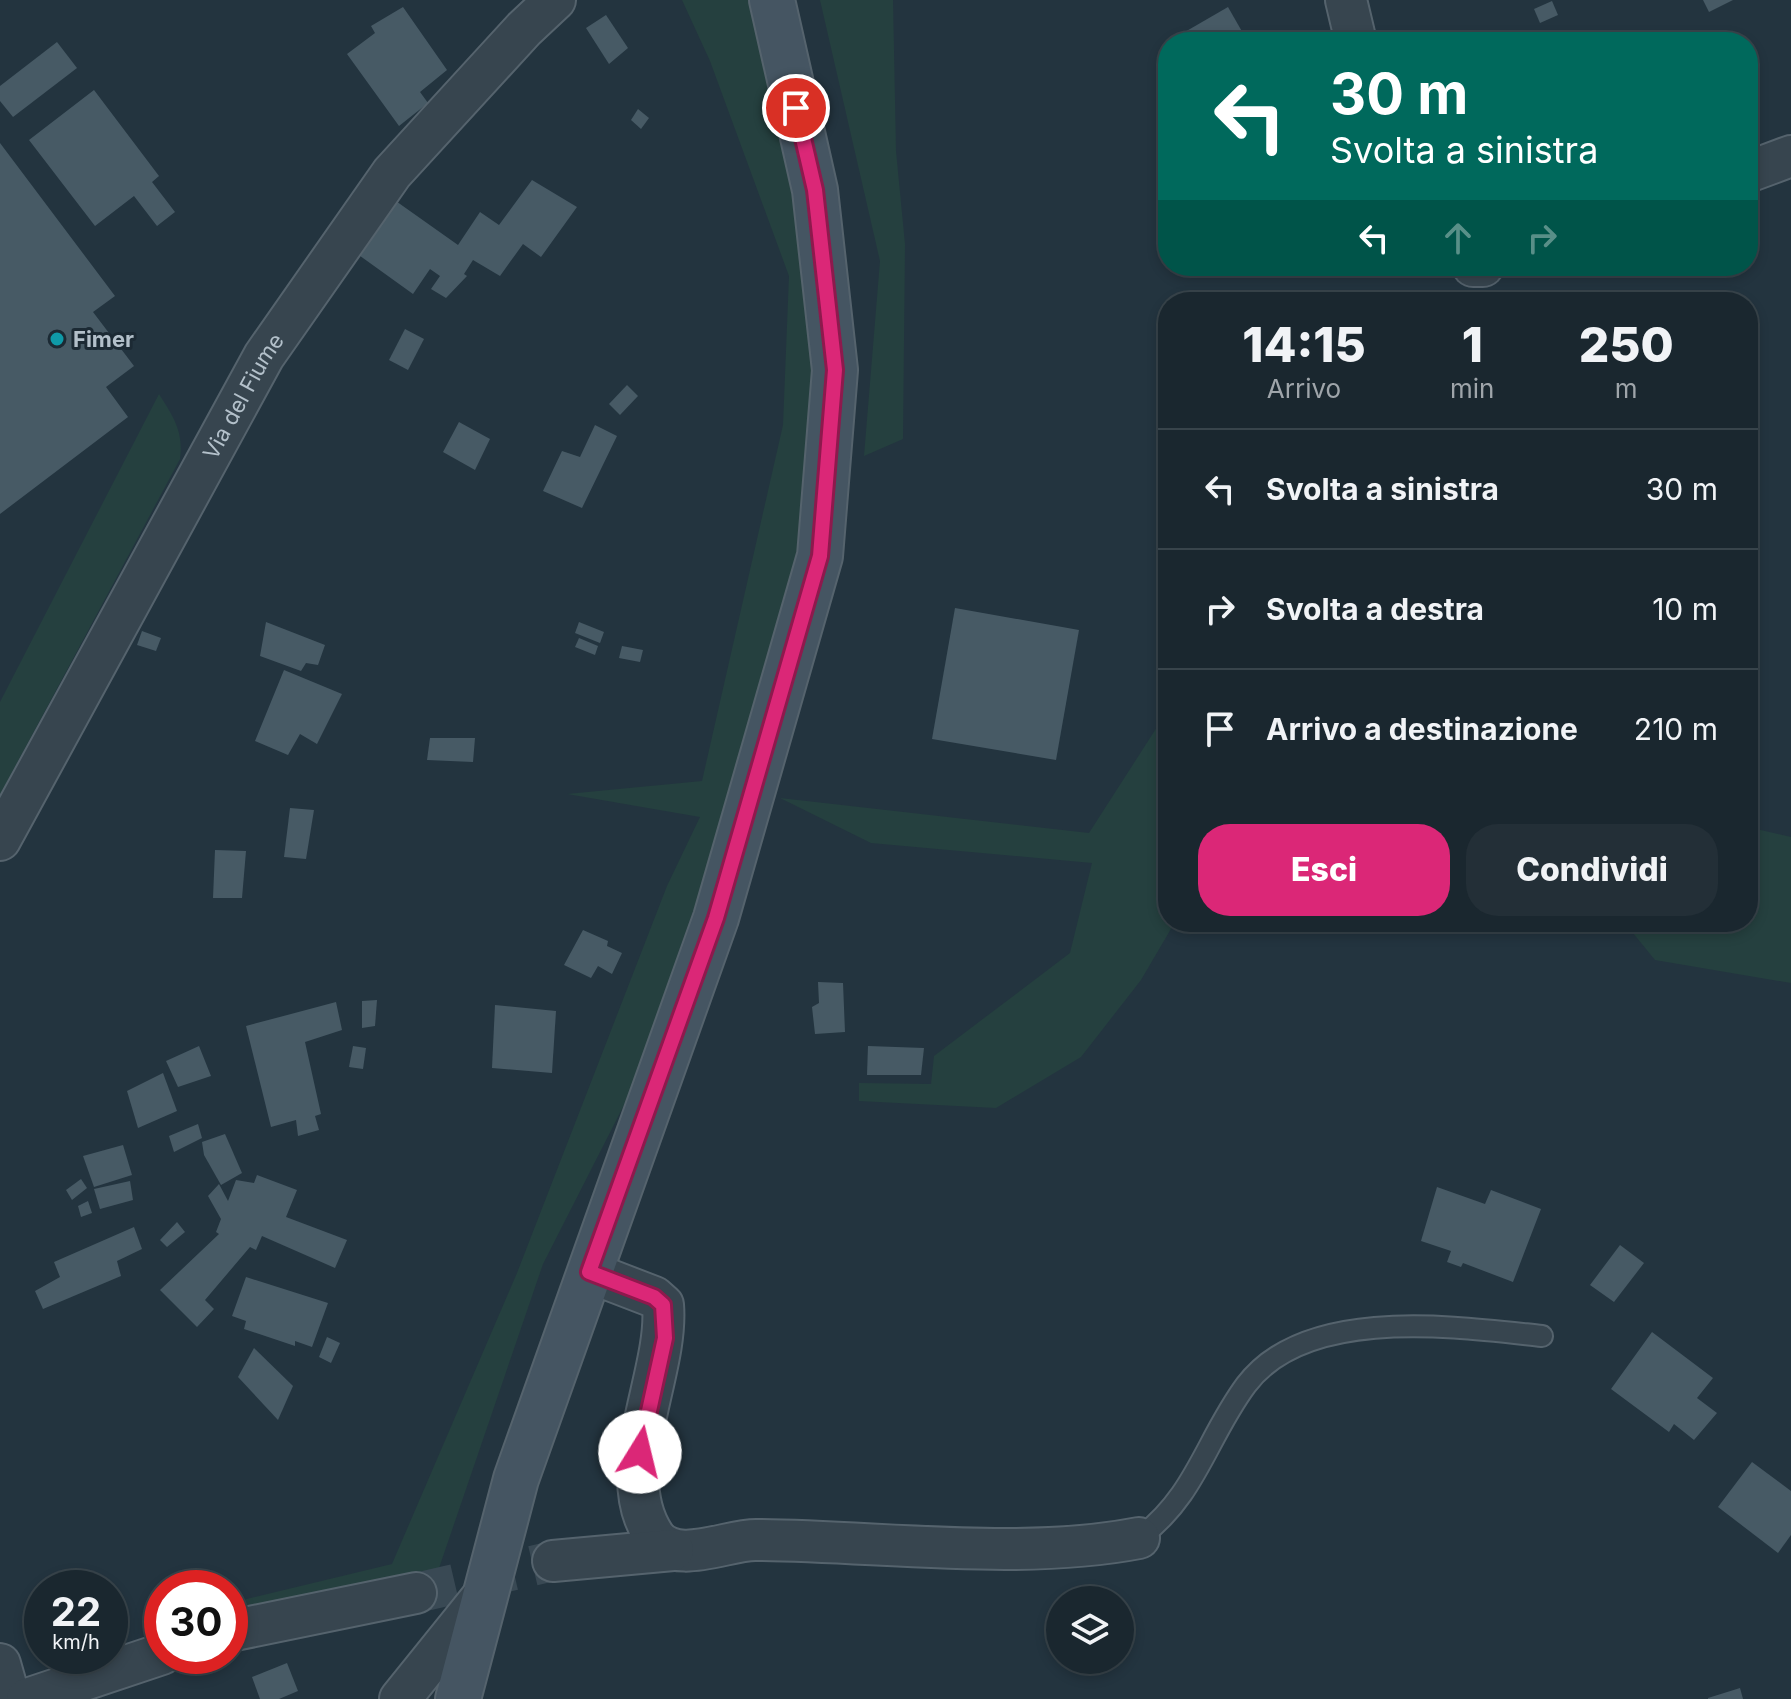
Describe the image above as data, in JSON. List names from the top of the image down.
{
  "streets": {
    "street": ["Via del Fiume"]
  },
  "places": ["Fimer"],
  "page": {
    "turn": ["30 m", "Svolta a sinistra"],
    "eta": [
      "14:15",
      "Arrivo",
      "1",
      "min",
      "250",
      "m"
    ],
    "list": [
      {
        "name": "Svolta a sinistra",
        "value": "30 m"
      },
      {
        "name": "Svolta a destra",
        "value": "10 m"
      },
      {
        "name": "Arrivo a destinazione",
        "value": "210 m"
      }
    ],
    "buttons": ["Esci", "Condividi"],
    "speed": "22 km/h",
    "limit": "30"
  }
}
